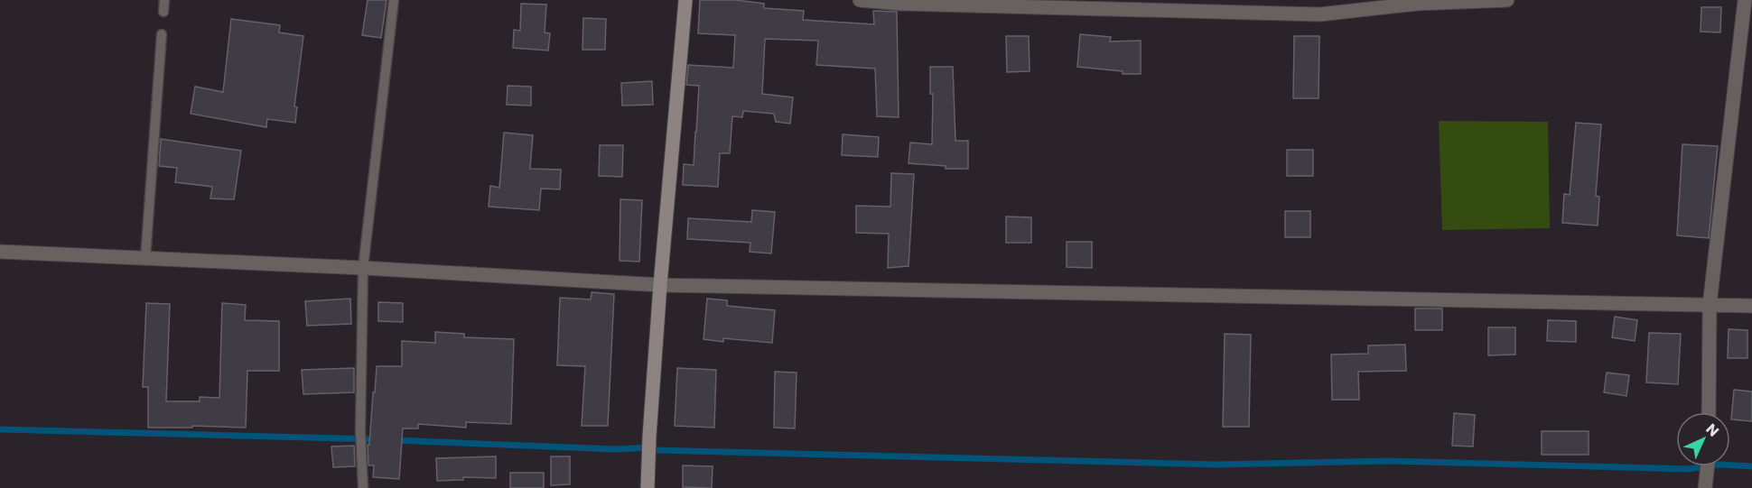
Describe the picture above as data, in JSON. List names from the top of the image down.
{
  "north": "top right"
}
